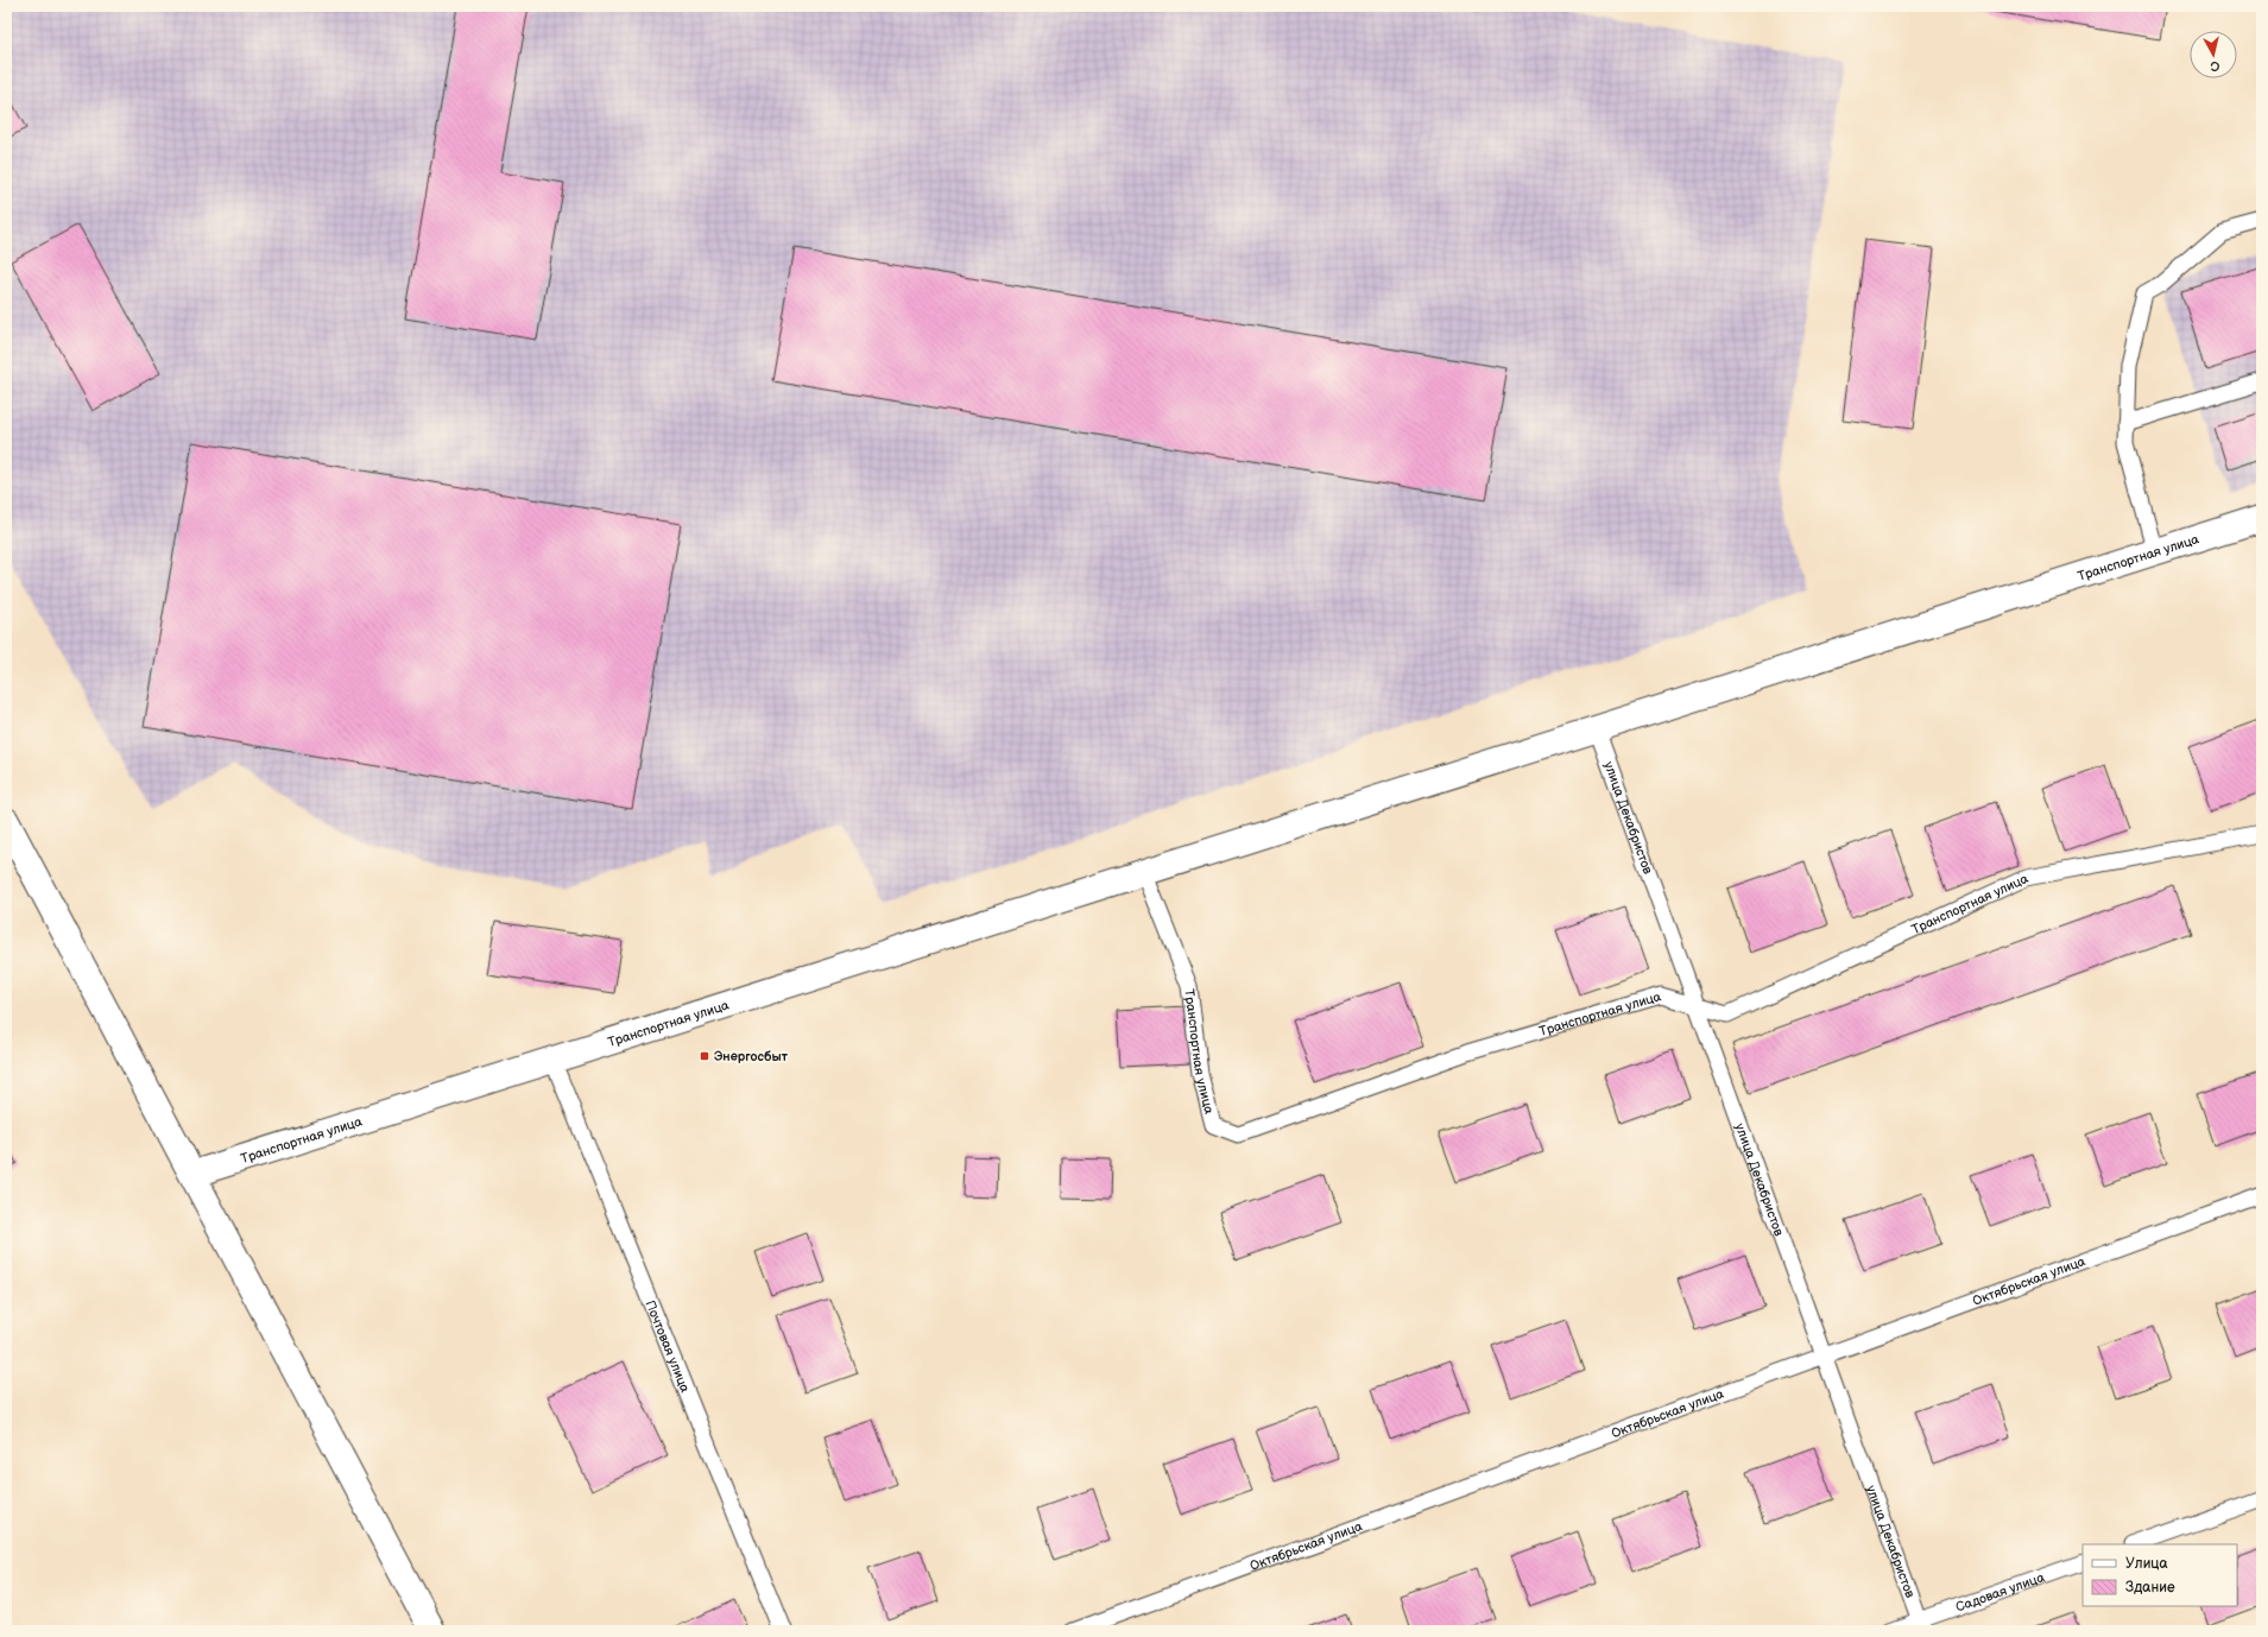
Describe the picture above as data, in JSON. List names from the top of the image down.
{
  "streets": {
    "street": ["Транспортная улица"],
    "lane": [
      "улица Декабристов",
      "Октябрьская улица",
      "Почтовая улица",
      "Садовая улица"
    ]
  },
  "crossings": [
    ["Транспортная улица", "улица Декабристов"],
    ["Транспортная улица", "Почтовая улица"],
    ["улица Декабристов", "Октябрьская улица"],
    ["улица Декабристов", "Садовая улица"]
  ],
  "places": {
    "transit": ["Энергосбыт"]
  },
  "legend": ["Улица", "Здание"],
  "north": "bottom"
}
